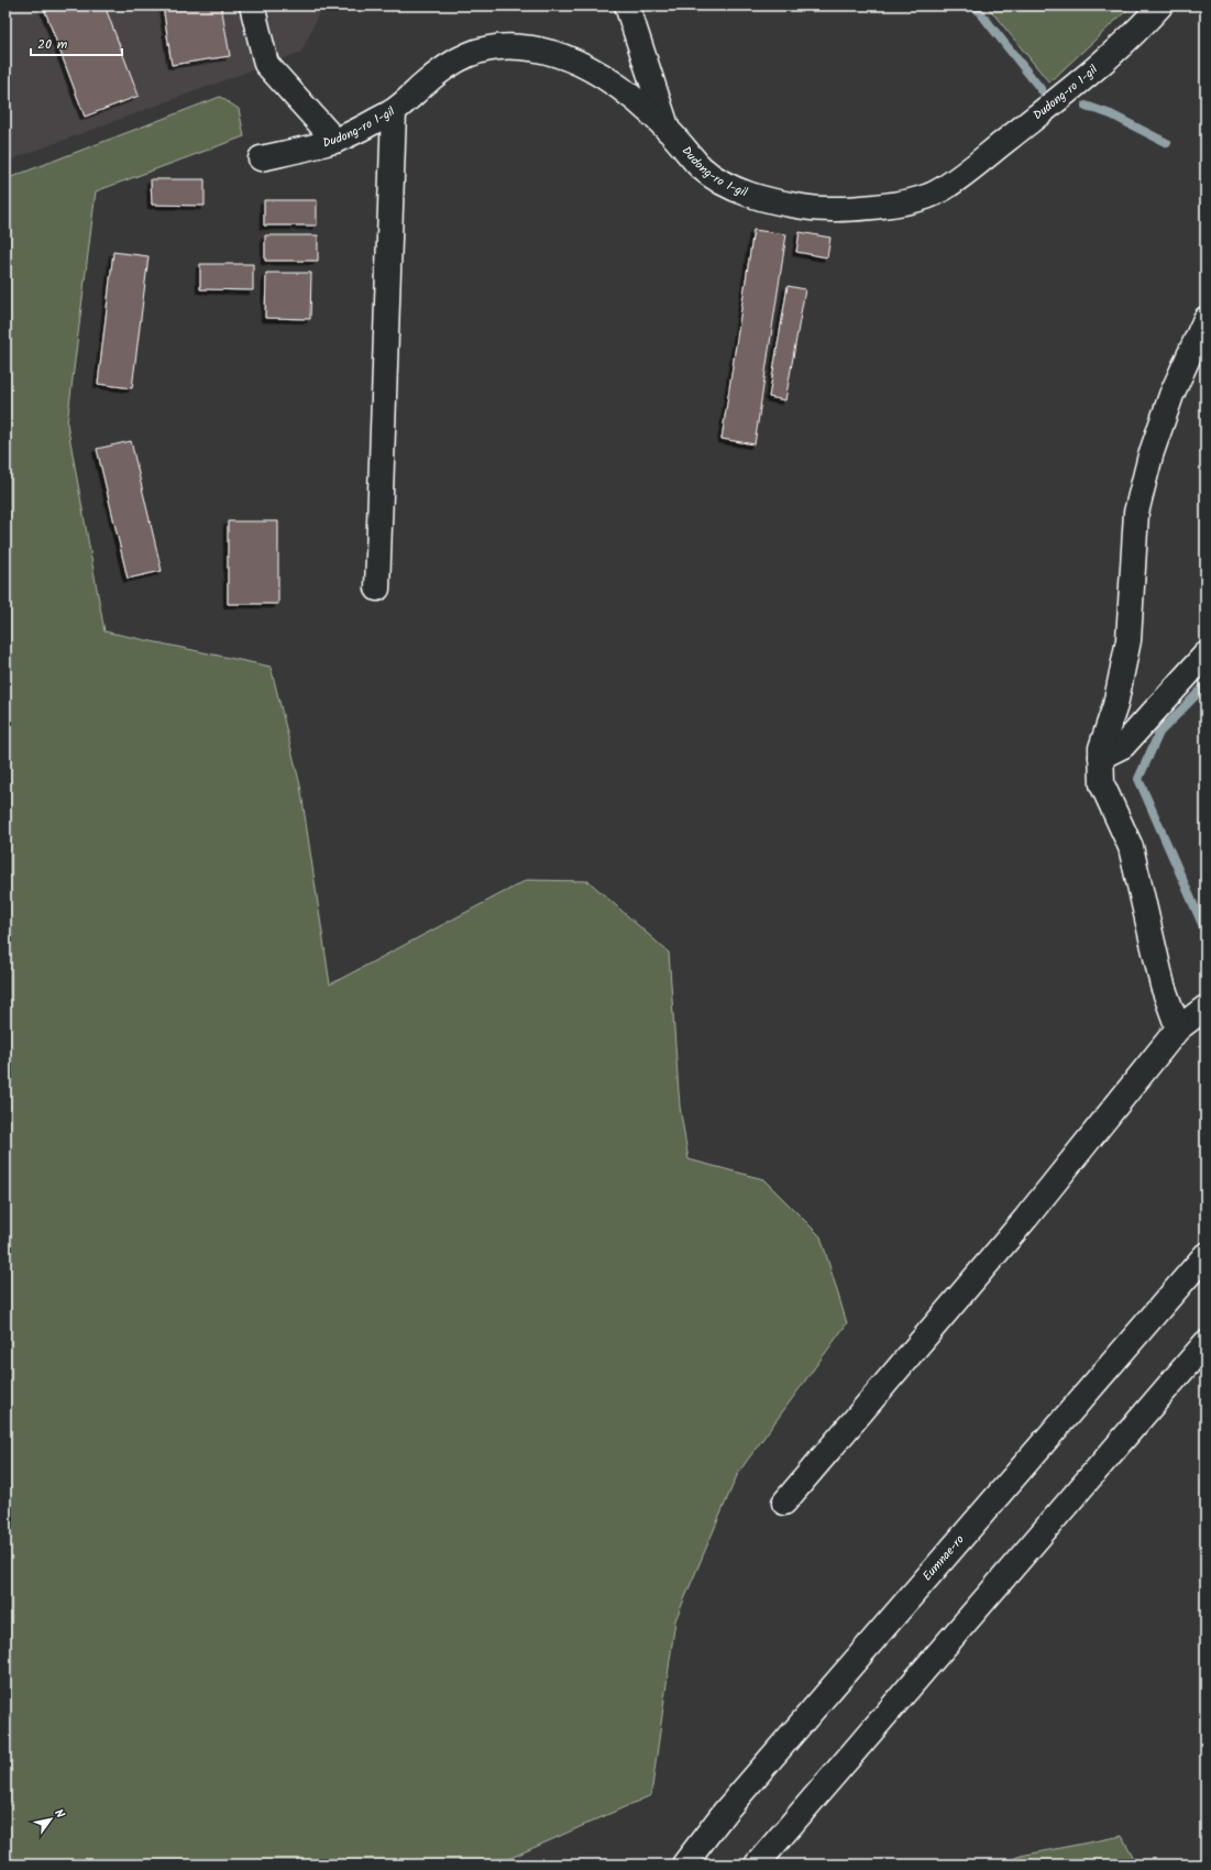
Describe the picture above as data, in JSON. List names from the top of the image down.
{
  "streets": {
    "street": ["Dudong-ro 1-gil", "Eumnae-ro"]
  },
  "scale_bar": "20 m",
  "north": "top right"
}
